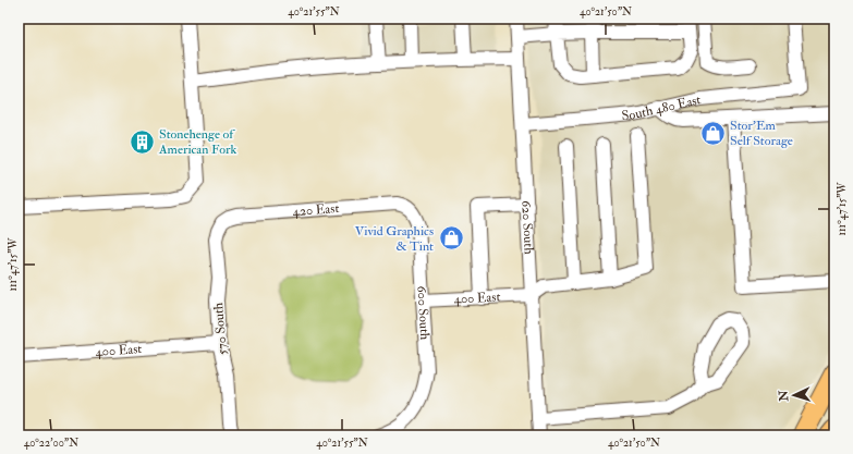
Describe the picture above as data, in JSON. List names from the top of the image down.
{
  "streets": {
    "street": [
      "South 480 East",
      "420 East",
      "620 South",
      "400 East",
      "600 South",
      "570 South"
    ]
  },
  "crossings": [
    ["South 480 East", "620 South"],
    ["420 East", "600 South"],
    ["420 East", "570 South"],
    ["620 South", "400 East"],
    ["400 East", "600 South"],
    ["400 East", "570 South"]
  ],
  "places": {
    "shop": ["Stor'Em Self Storage", "Vivid Graphics & Tint"],
    "building": ["Stonehenge of American Fork"]
  },
  "north": "left",
  "coordinates": [
    "40°21'55\"N",
    "40°21'50\"N",
    "111°47'15\"W",
    "40°22'00\"N"
  ]
}
